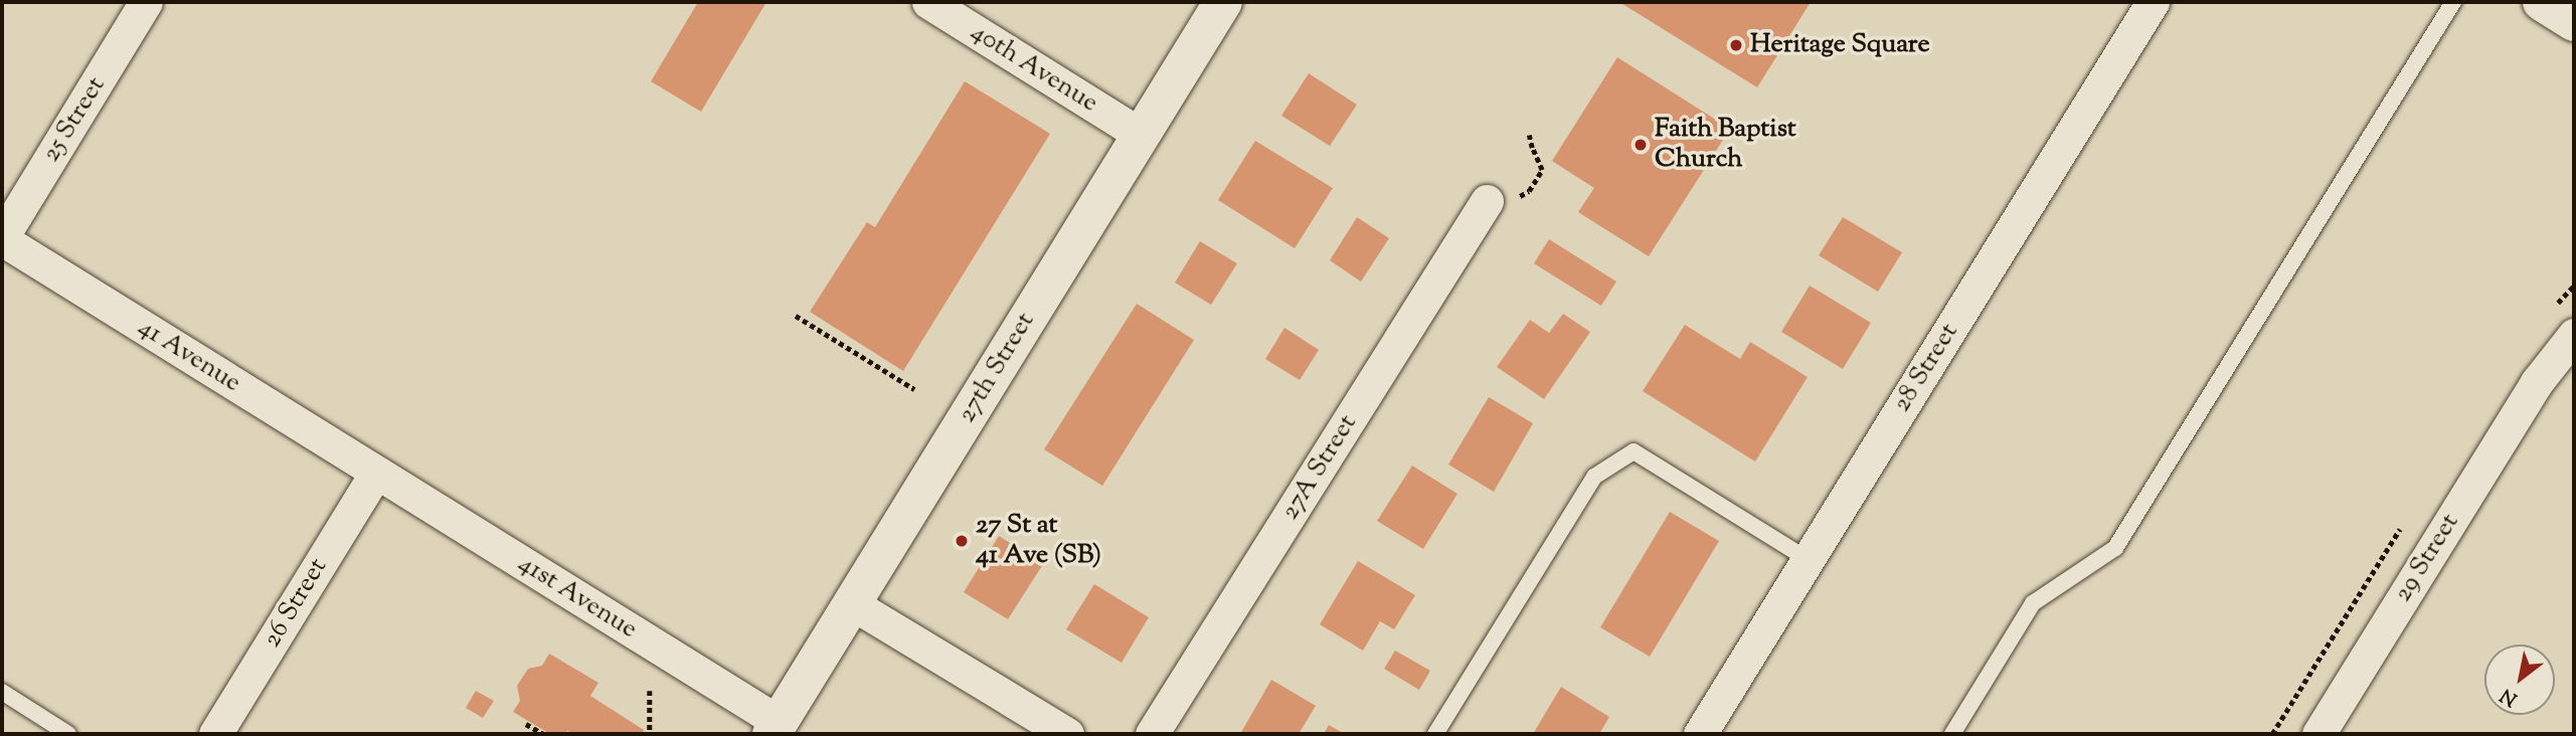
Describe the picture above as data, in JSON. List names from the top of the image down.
{
  "streets": {
    "main road": ["27th Street"],
    "street": [
      "40th Avenue",
      "25 Street",
      "41 Avenue",
      "28 Street",
      "27A Street",
      "29 Street",
      "41st Avenue",
      "26 Street"
    ]
  },
  "crossings": [
    ["40th Avenue", "27th Street"],
    ["25 Street", "41 Avenue"],
    ["41 Avenue", "41st Avenue"],
    ["41 Avenue", "26 Street"],
    ["27th Street", "41st Avenue"],
    ["41st Avenue", "26 Street"]
  ],
  "places": ["Heritage Square", "Faith Baptist Church", "27 St at 41 Ave (SB)"],
  "north": "bottom left"
}
